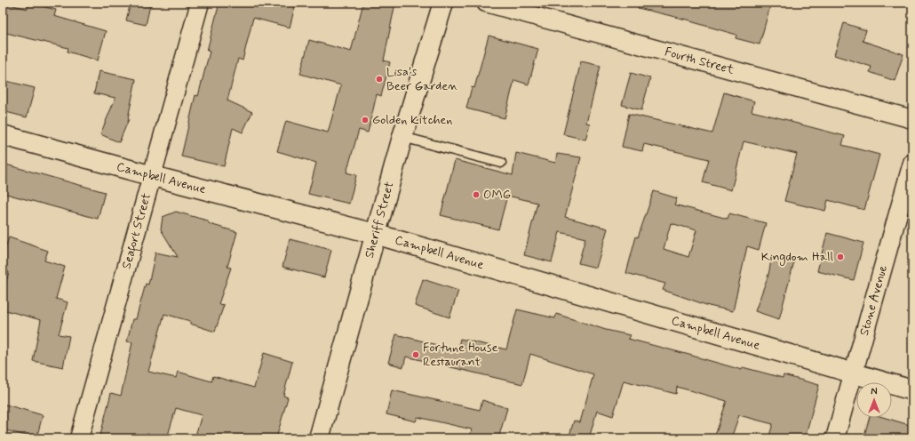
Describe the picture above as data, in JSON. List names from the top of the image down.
{
  "streets": {
    "street": [
      "Fourth Street",
      "Campbell Avenue",
      "Sheriff Street",
      "Seafort Street",
      "Stone Avenue"
    ]
  },
  "crossings": [
    ["Campbell Avenue", "Sheriff Street"],
    ["Campbell Avenue", "Seafort Street"],
    ["Campbell Avenue", "Stone Avenue"]
  ],
  "places": [
    "Lisa's Beer Garden",
    "Golden Kitchen",
    "OMG",
    "Kingdom Hall",
    "Fortune House Restaurant"
  ],
  "north": "top"
}
